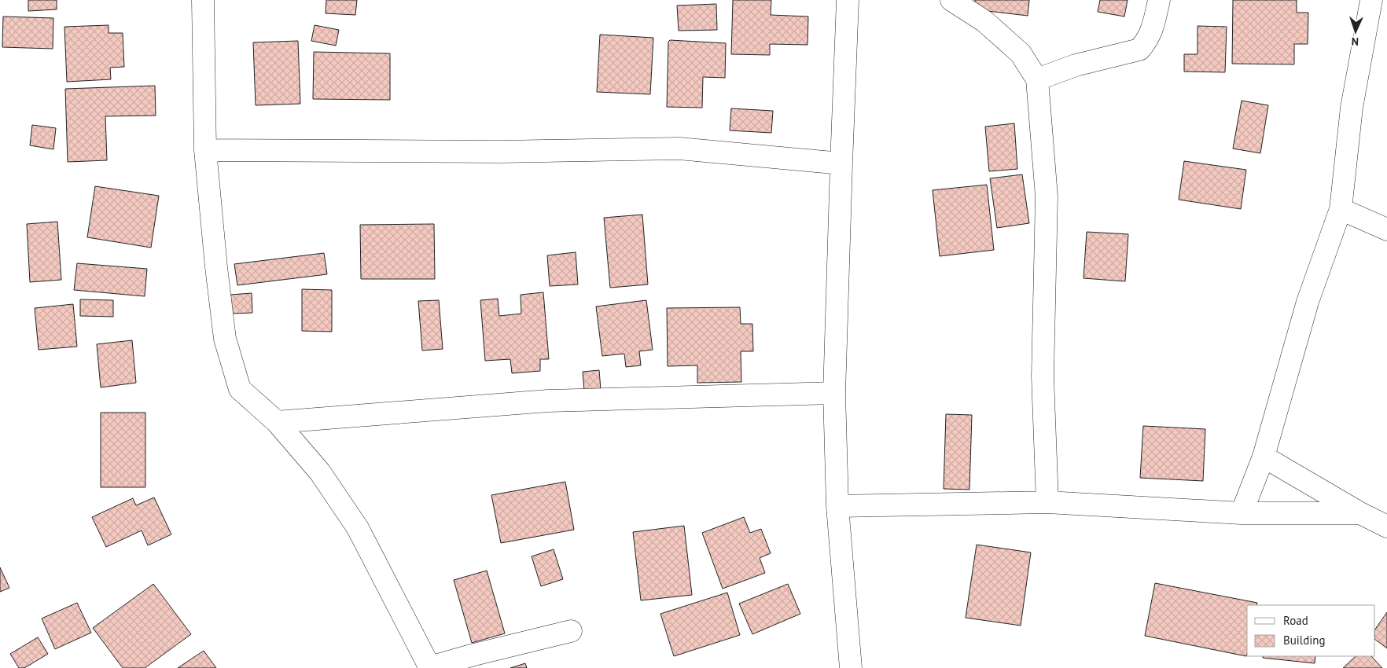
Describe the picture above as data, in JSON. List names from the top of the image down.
{
  "legend": ["Road", "Building"],
  "north": "bottom"
}
